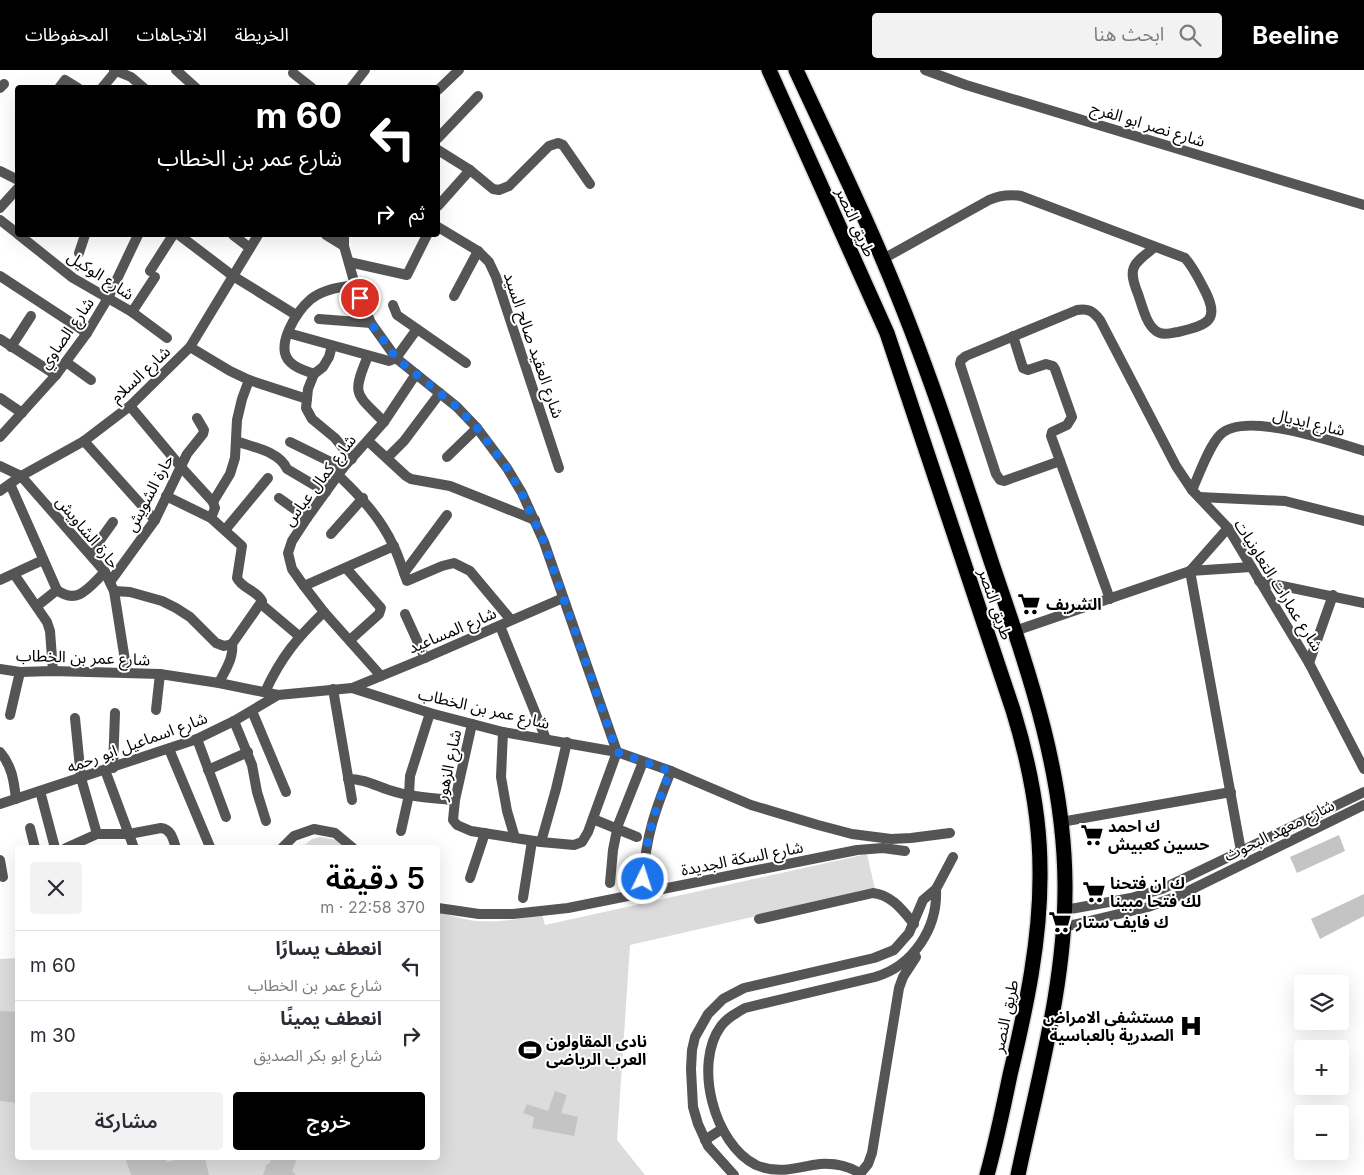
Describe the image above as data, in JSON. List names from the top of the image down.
{
  "streets": {
    "highway": ["طريق النصر"],
    "street": [
      "شارع نصر ابو الفرج",
      "شارع الوكيل",
      "شارع الصاوي",
      "شارع العقيد صالح السيد",
      "شارع السلام",
      "شارع ايديال",
      "شارع كمال عباس",
      "حارة الشويش",
      "حارة الشاويش",
      "شارع عمارات التعاونيات",
      "شارع المساعيد",
      "شارع عمر بن الخطاب",
      "شارع اسماعيل ابو رحمه",
      "شارع الزهور",
      "شارع معهد البحوث",
      "شارع السكة الجديدة"
    ]
  },
  "crossings": [
    ["طريق النصر", "شارع معهد البحوث"],
    ["شارع الوكيل", "شارع الصاوي"],
    ["شارع السلام", "حارة الشاويش"],
    ["شارع ايديال", "شارع عمارات التعاونيات"],
    ["شارع كمال عباس", "شارع المساعيد"],
    ["حارة الشويش", "حارة الشاويش"],
    ["حارة الشاويش", "شارع عمر بن الخطاب"],
    ["شارع المساعيد", "شارع عمر بن الخطاب"],
    ["شارع عمر بن الخطاب", "شارع اسماعيل ابو رحمه"],
    ["شارع عمر بن الخطاب", "شارع الزهور"]
  ],
  "places": {
    "supermarket": [
      "الشريف",
      "ك احمد حسين كعبيش",
      "ك ان فتحنا لك فتحا مبينا",
      "ك فايف ستار"
    ],
    "hospital": ["مستشفى الامراض الصدرية بالعباسية"],
    "sports": ["نادى المقاولون العرب الرياضى"]
  },
  "page": {
    "header": "Beeline",
    "search": "ابحث هنا",
    "nav": ["الخريطة", "الاتجاهات", "المحفوظات"],
    "turn": ["60 m", "شارع عمر بن الخطاب"],
    "then": "ثم",
    "heading": ["5 دقيقة", "370 m · 22:58"],
    "list": [
      {
        "name": "انعطف يسارًا",
        "note": "شارع عمر بن الخطاب",
        "value": "60 m"
      },
      {
        "name": "انعطف يمينًا",
        "note": "شارع ابو بكر الصديق",
        "value": "30 m"
      }
    ],
    "map_buttons": ["+", "−"],
    "buttons": ["خروج", "مشاركة"]
  }
}
